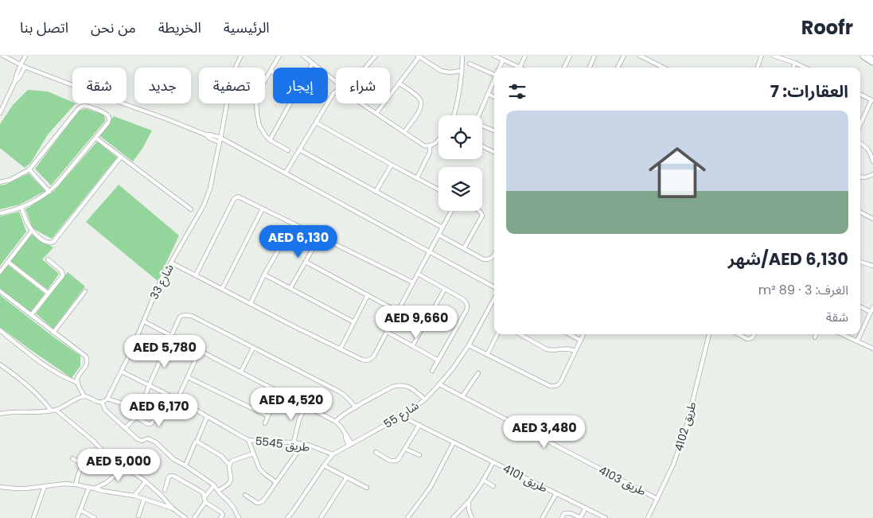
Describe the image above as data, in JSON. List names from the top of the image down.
{
  "streets": {
    "street": [
      "شارع 33",
      "شارع 55",
      "طريق 4102",
      "طريق 5545",
      "طريق 4101",
      "طريق 4103"
    ]
  },
  "crossings": [
    ["شارع 33", "طريق 5545"],
    ["شارع 55", "طريق 5545"],
    ["شارع 55", "طريق 4101"],
    ["شارع 55", "طريق 4103"],
    ["طريق 4102", "طريق 4103"]
  ],
  "page": {
    "header": "Roofr",
    "nav": [
      "الرئيسية",
      "الخريطة",
      "من نحن",
      "اتصل بنا"
    ],
    "chip": [
      "شراء",
      "إيجار",
      "تصفية",
      "جديد",
      "شقة"
    ],
    "heading": "العقارات: 7",
    "list": [
      {
        "name": "AED 6,130/شهر",
        "note": "الغرف: 3 · 89 m² · شقة"
      }
    ],
    "price": [
      "AED 6,130",
      "AED 9,660",
      "AED 5,780",
      "AED 4,520",
      "AED 6,170",
      "AED 3,480",
      "AED 5,000"
    ]
  }
}
